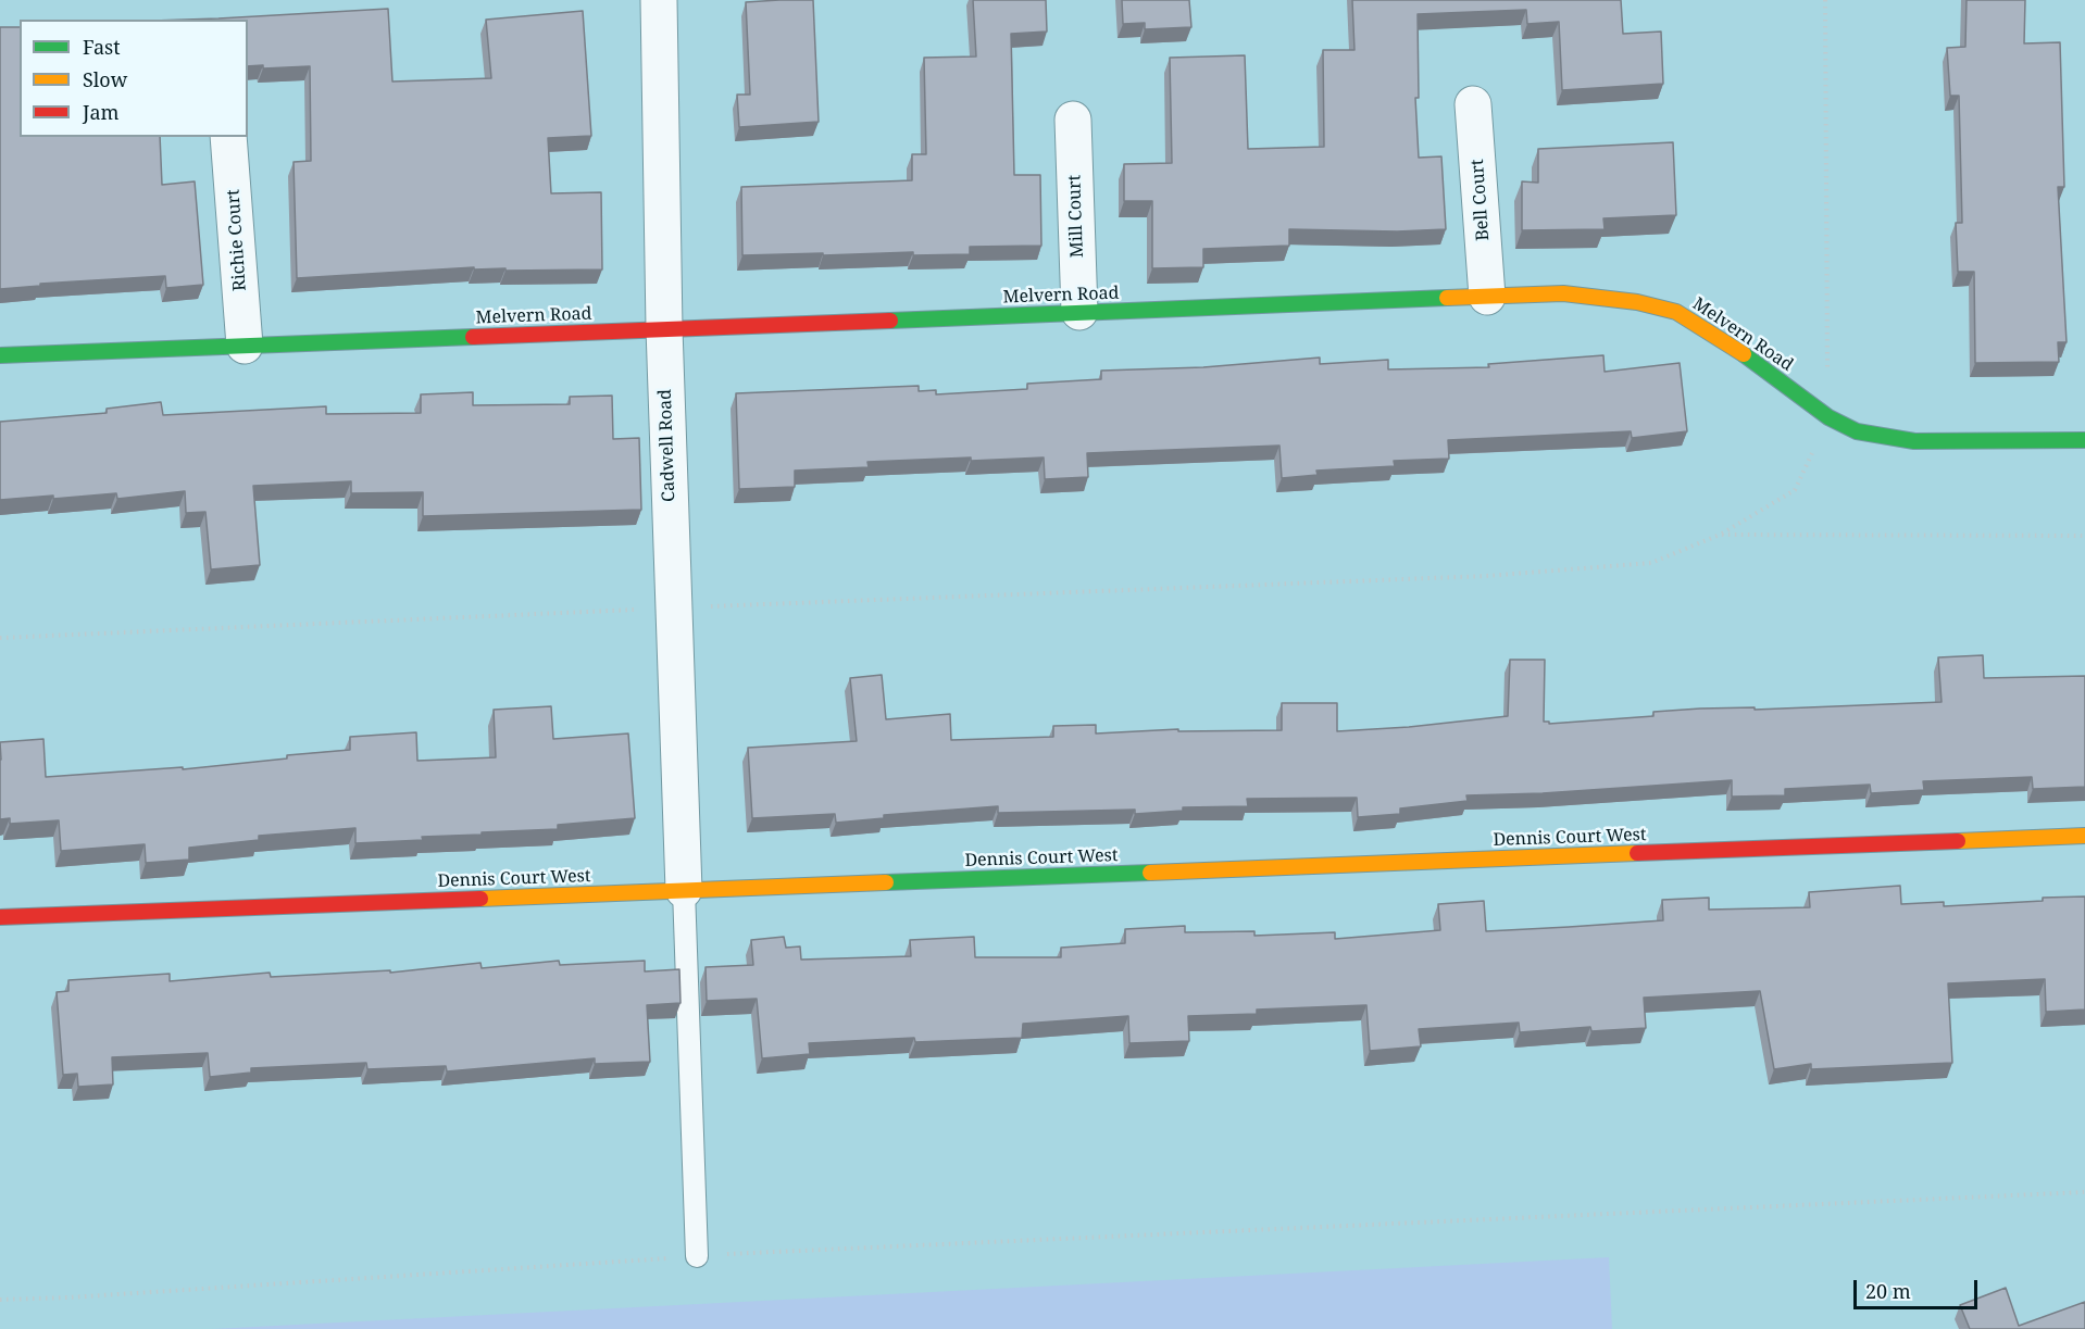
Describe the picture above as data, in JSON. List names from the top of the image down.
{
  "streets": {
    "street": [
      "Bell Court",
      "Mill Court",
      "Richie Court",
      "Melvern Road",
      "Cadwell Road",
      "Dennis Court West"
    ]
  },
  "crossings": [
    ["Bell Court", "Melvern Road"],
    ["Mill Court", "Melvern Road"],
    ["Richie Court", "Melvern Road"],
    ["Melvern Road", "Cadwell Road"],
    ["Cadwell Road", "Dennis Court West"]
  ],
  "legend": ["Fast", "Slow", "Jam"],
  "scale_bar": "20 m"
}
